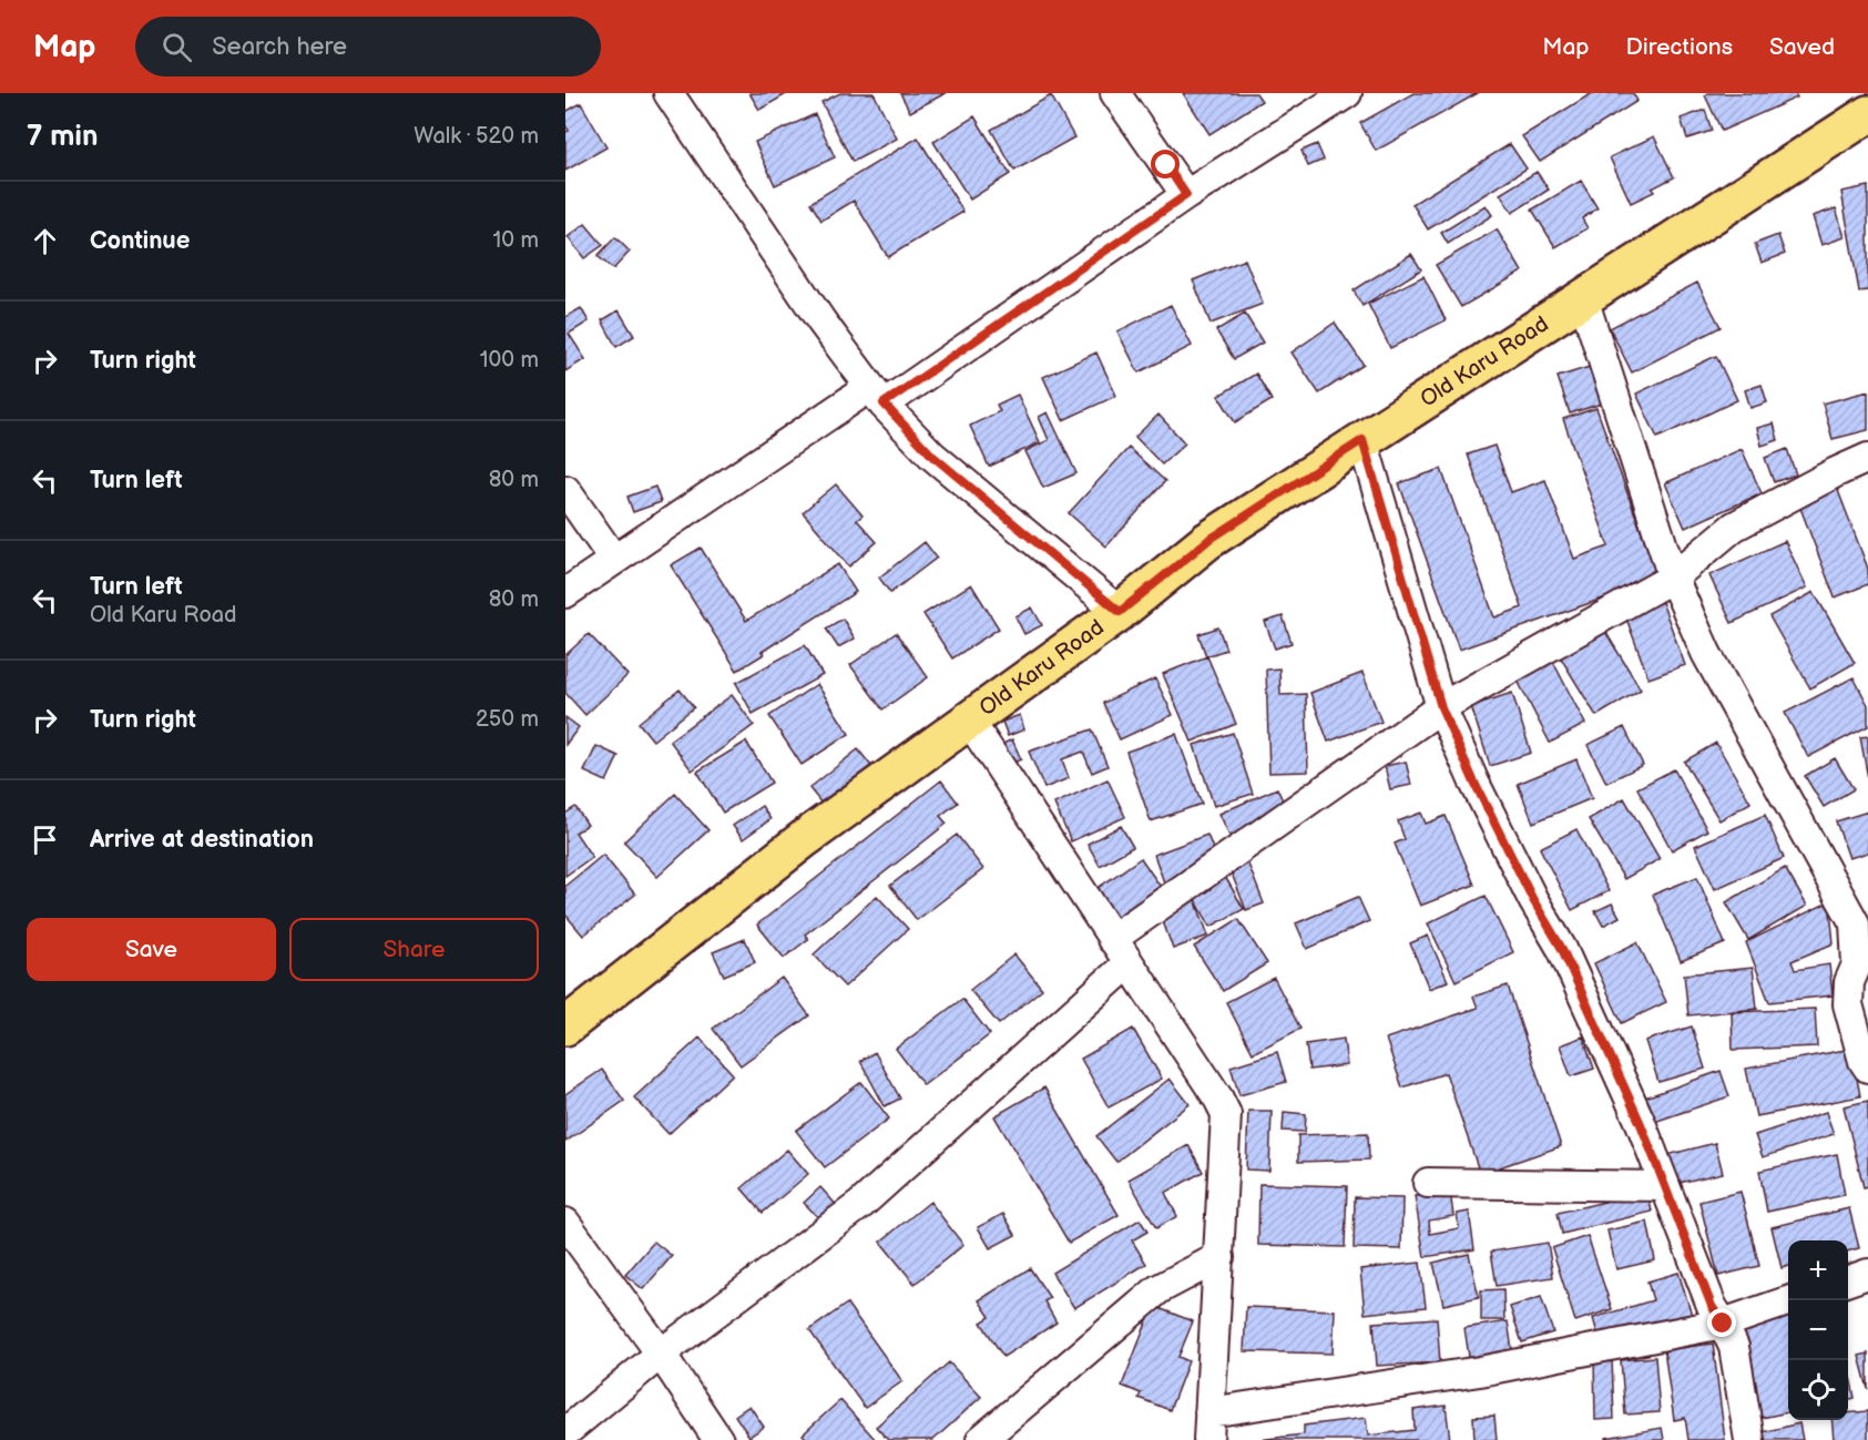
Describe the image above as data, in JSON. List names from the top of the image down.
{
  "streets": {
    "main road": ["Old Karu Road"]
  },
  "page": {
    "header": "Map",
    "search": "Search here",
    "nav": ["Map", "Directions", "Saved"],
    "heading": ["7 min", "Walk · 520 m"],
    "list": [
      ["Continue", "10 m"],
      ["Turn right", "100 m"],
      ["Turn left", "80 m"],
      ["Turn left", "Old Karu Road", "80 m"],
      ["Turn right", "250 m"],
      "Arrive at destination"
    ],
    "buttons": ["Save", "Share"],
    "map_buttons": ["+", "−"]
  }
}
